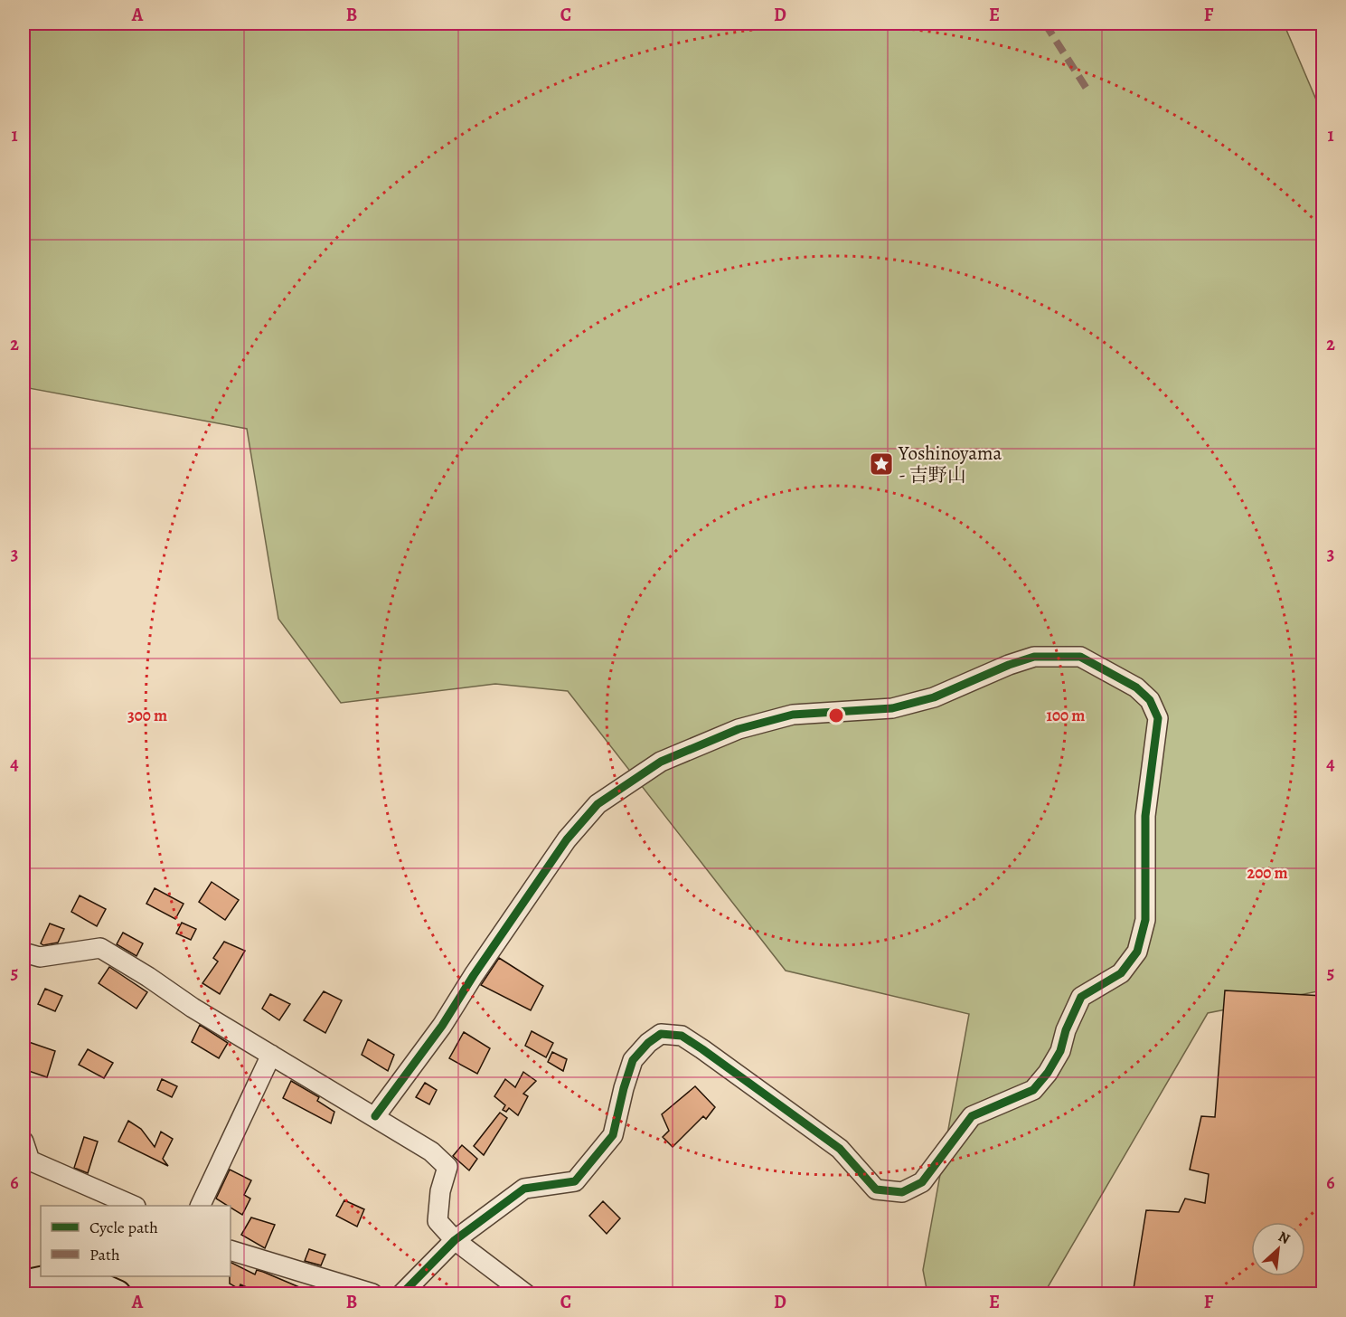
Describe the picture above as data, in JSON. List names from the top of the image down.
{
  "places": {
    "place": ["Yoshinoyama - 吉野山"]
  },
  "legend": ["Cycle path", "Path"],
  "north": "top right",
  "grid": {
    "columns": [
      "A",
      "B",
      "C",
      "D",
      "E",
      "F"
    ],
    "rows": [
      "1",
      "2",
      "3",
      "4",
      "5",
      "6"
    ]
  },
  "rings": ["100 m", "300 m", "200 m"]
}
